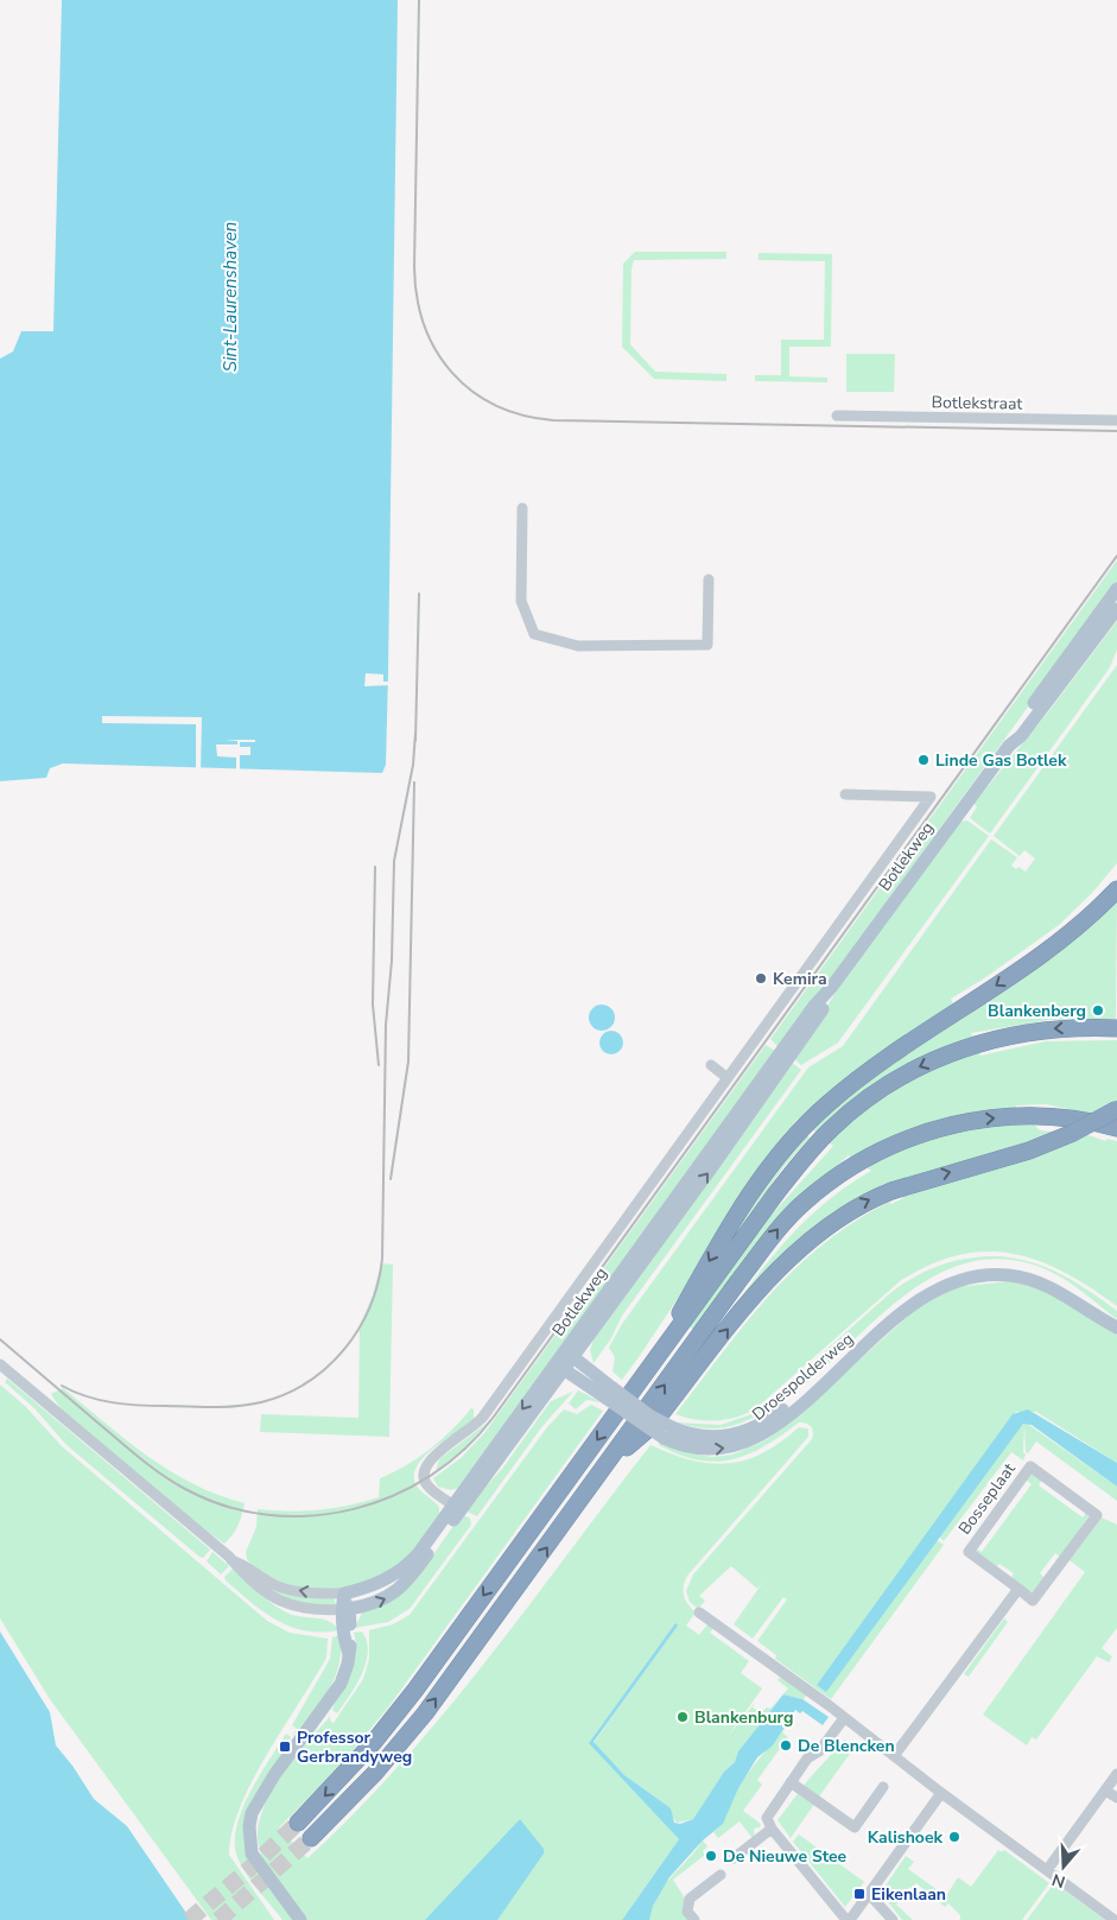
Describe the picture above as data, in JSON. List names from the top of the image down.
{
  "streets": {
    "main road": ["Botlekweg", "Droespolderweg"],
    "street": ["Botlekstraat", "Bosseplaat"]
  },
  "crossings": [
    ["Botlekweg", "Droespolderweg"]
  ],
  "water": ["Sint-Laurenshaven"],
  "places": {
    "other": [
      "Linde Gas Botlek",
      "Kemira",
      "Blankenberg",
      "Blankenburg",
      "De Blencken",
      "Kalishoek",
      "De Nieuwe Stee"
    ],
    "transit": ["Professor Gerbrandyweg", "Eikenlaan"]
  },
  "north": "bottom"
}
